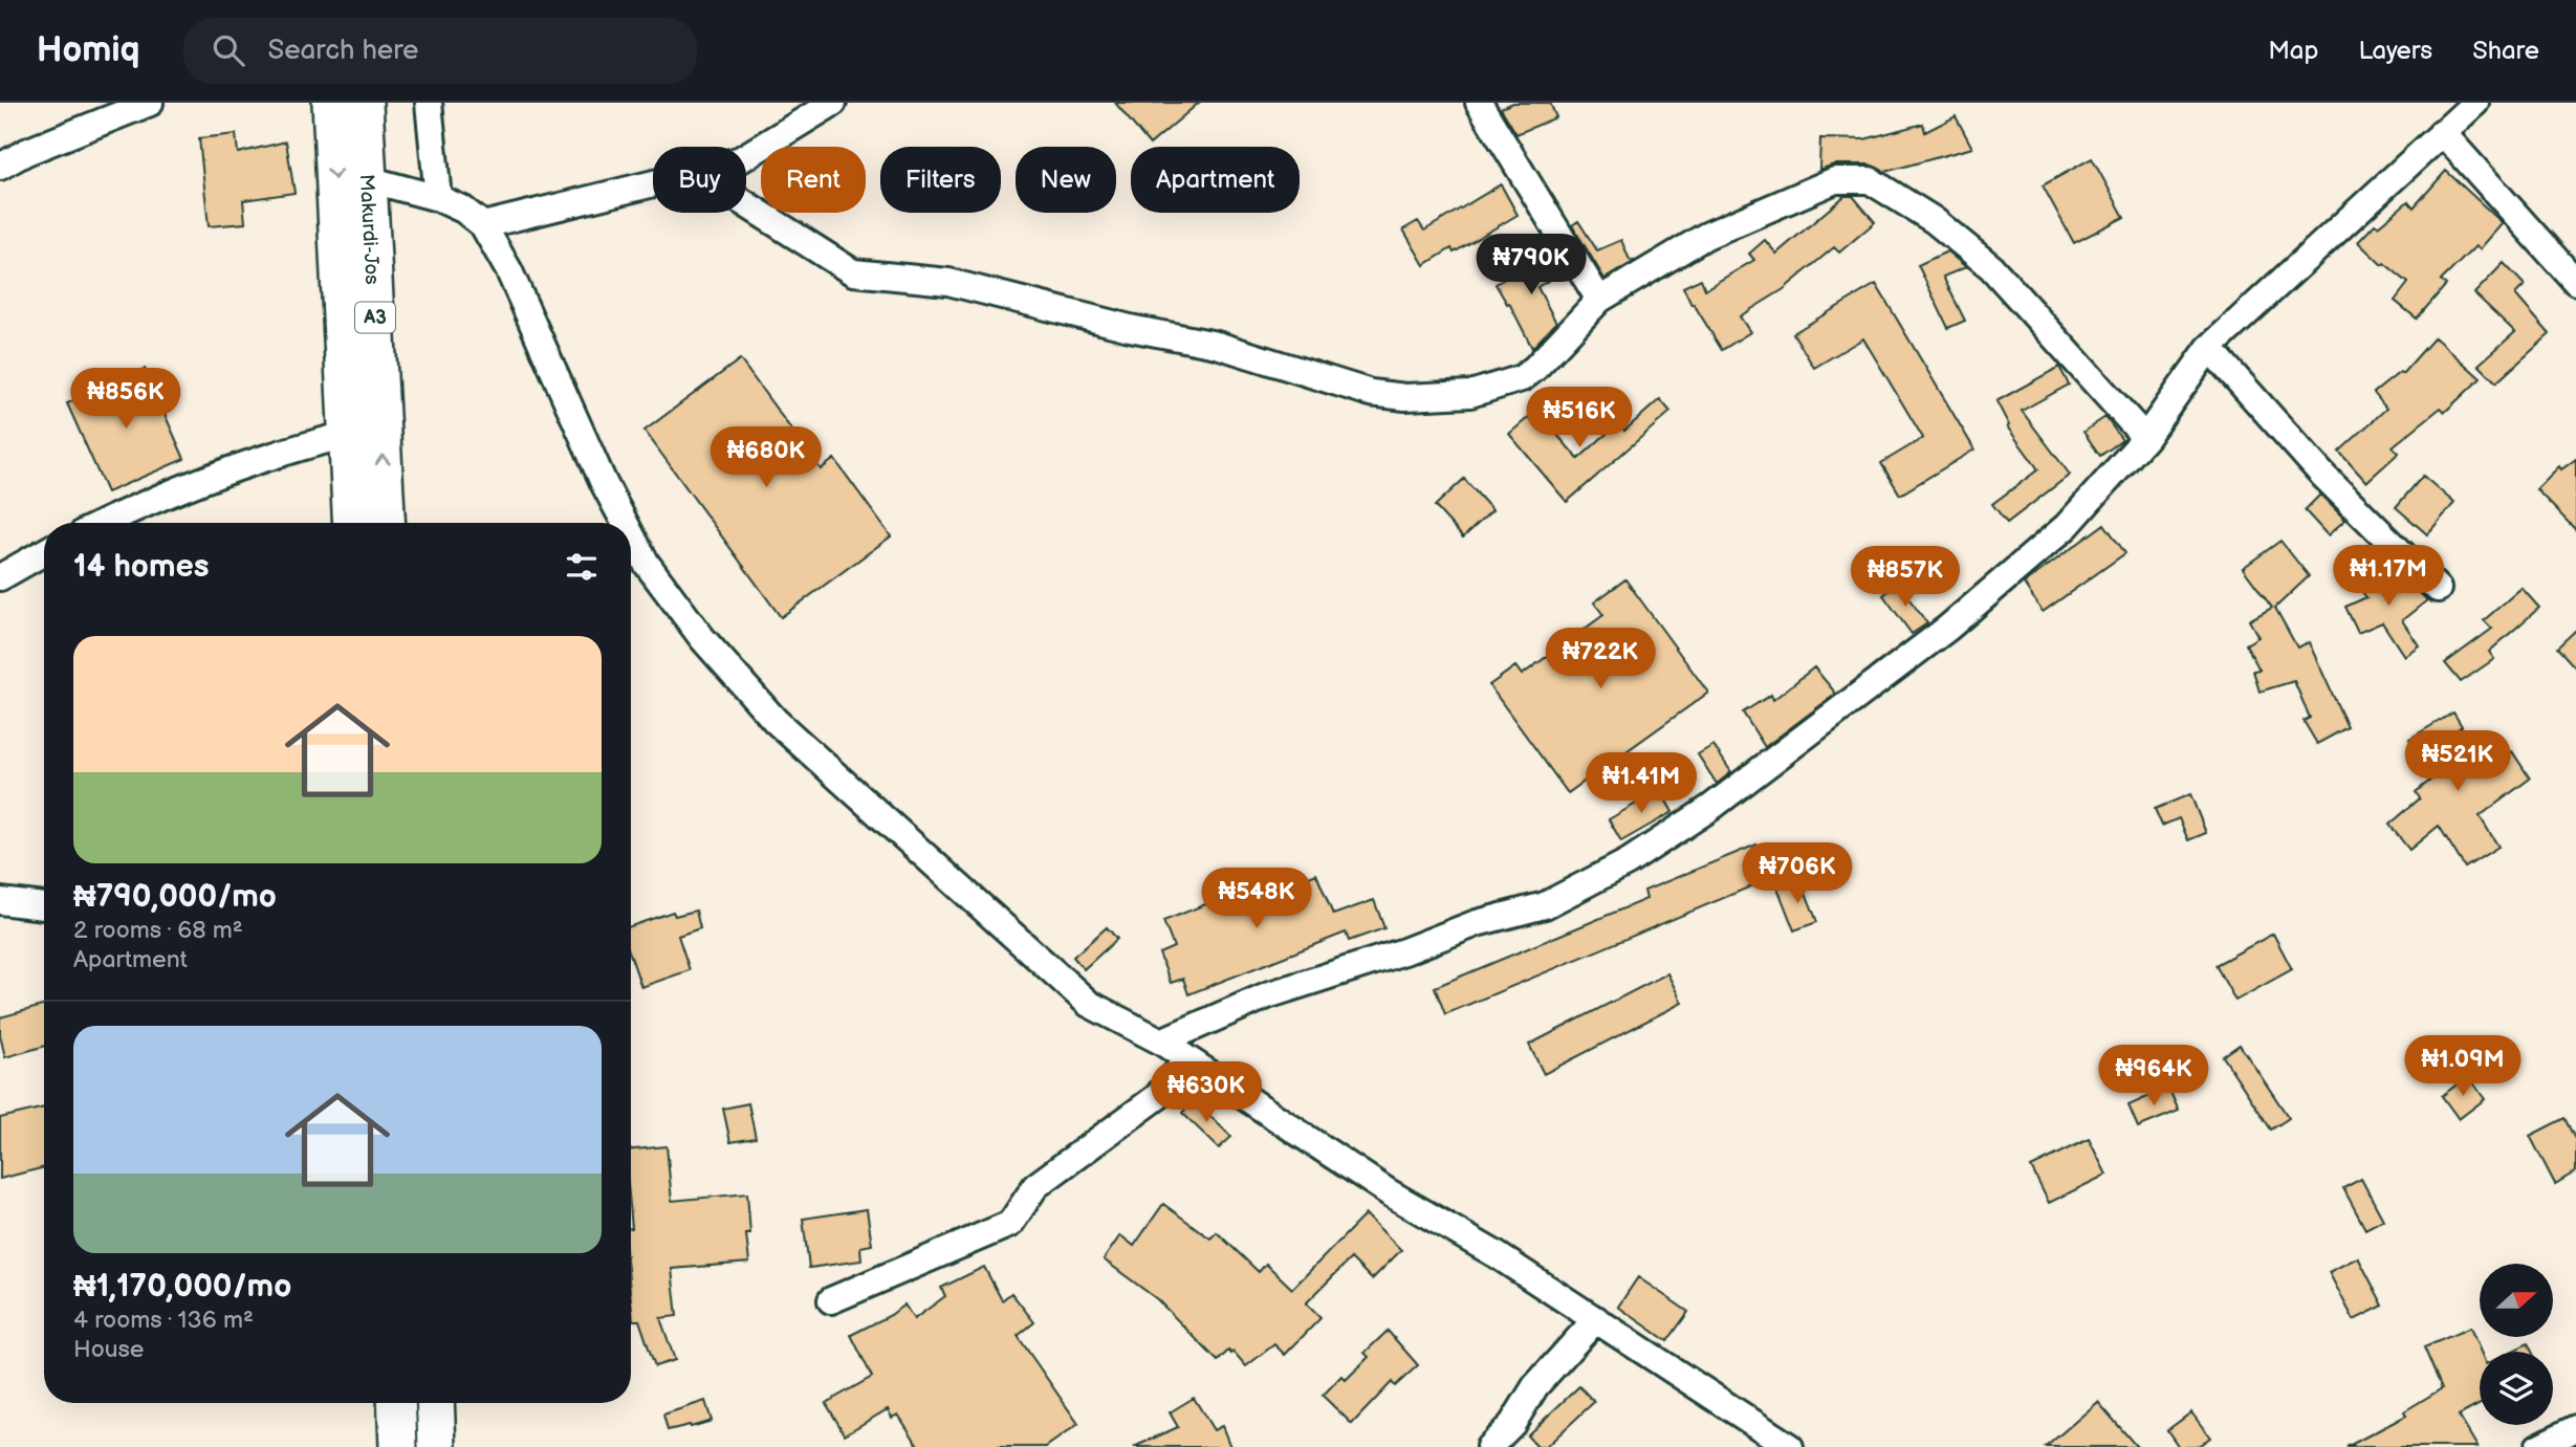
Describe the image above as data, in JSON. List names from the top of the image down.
{
  "streets": {
    "highway": ["Makurdi-Jos", "A3"]
  },
  "north": "right",
  "page": {
    "header": "Homiq",
    "search": "Search here",
    "nav": ["Map", "Layers", "Share"],
    "chip": [
      "Buy",
      "Rent",
      "Filters",
      "New",
      "Apartment"
    ],
    "price": [
      "₦790K",
      "₦856K",
      "₦516K",
      "₦680K",
      "₦1.17M",
      "₦857K",
      "₦722K",
      "₦521K",
      "₦1.41M",
      "₦706K",
      "₦548K",
      "₦1.09M",
      "₦964K",
      "₦630K"
    ],
    "heading": "14 homes",
    "list": [
      {
        "name": "₦790,000/mo",
        "note": "2 rooms · 68 m² · Apartment"
      },
      {
        "name": "₦1,170,000/mo",
        "note": "4 rooms · 136 m² · House"
      }
    ]
  }
}
